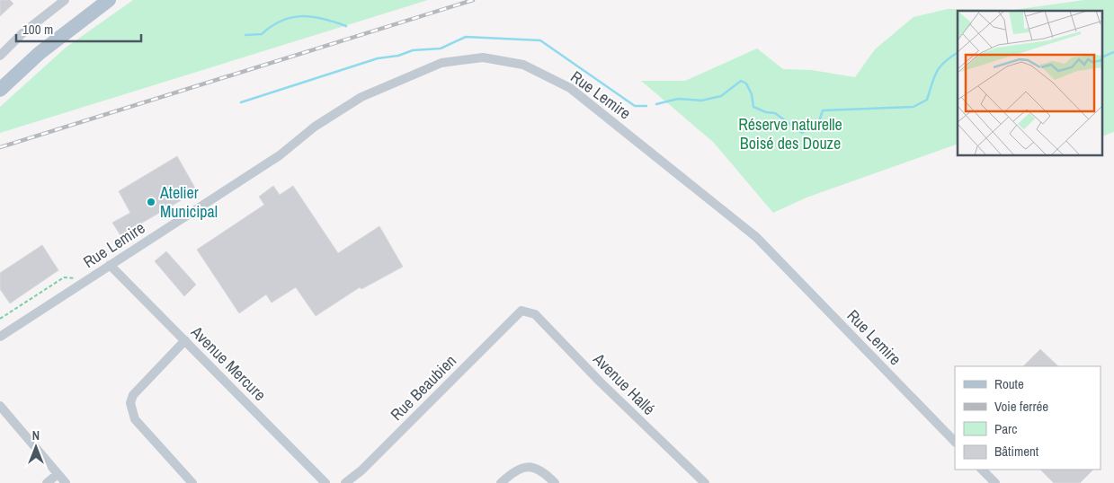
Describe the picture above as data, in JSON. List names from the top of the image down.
{
  "streets": {
    "street": [
      "Rue Lemire",
      "Avenue Mercure",
      "Avenue Hallé",
      "Rue Beaubien"
    ]
  },
  "crossings": [
    ["Rue Lemire", "Avenue Mercure"],
    ["Avenue Hallé", "Rue Beaubien"]
  ],
  "parks": ["Réserve naturelle Boisé des Douze"],
  "places": ["Atelier Municipal"],
  "legend": [
    "Route",
    "Voie ferrée",
    "Parc",
    "Bâtiment"
  ],
  "scale_bar": "100 m",
  "north": "top"
}
